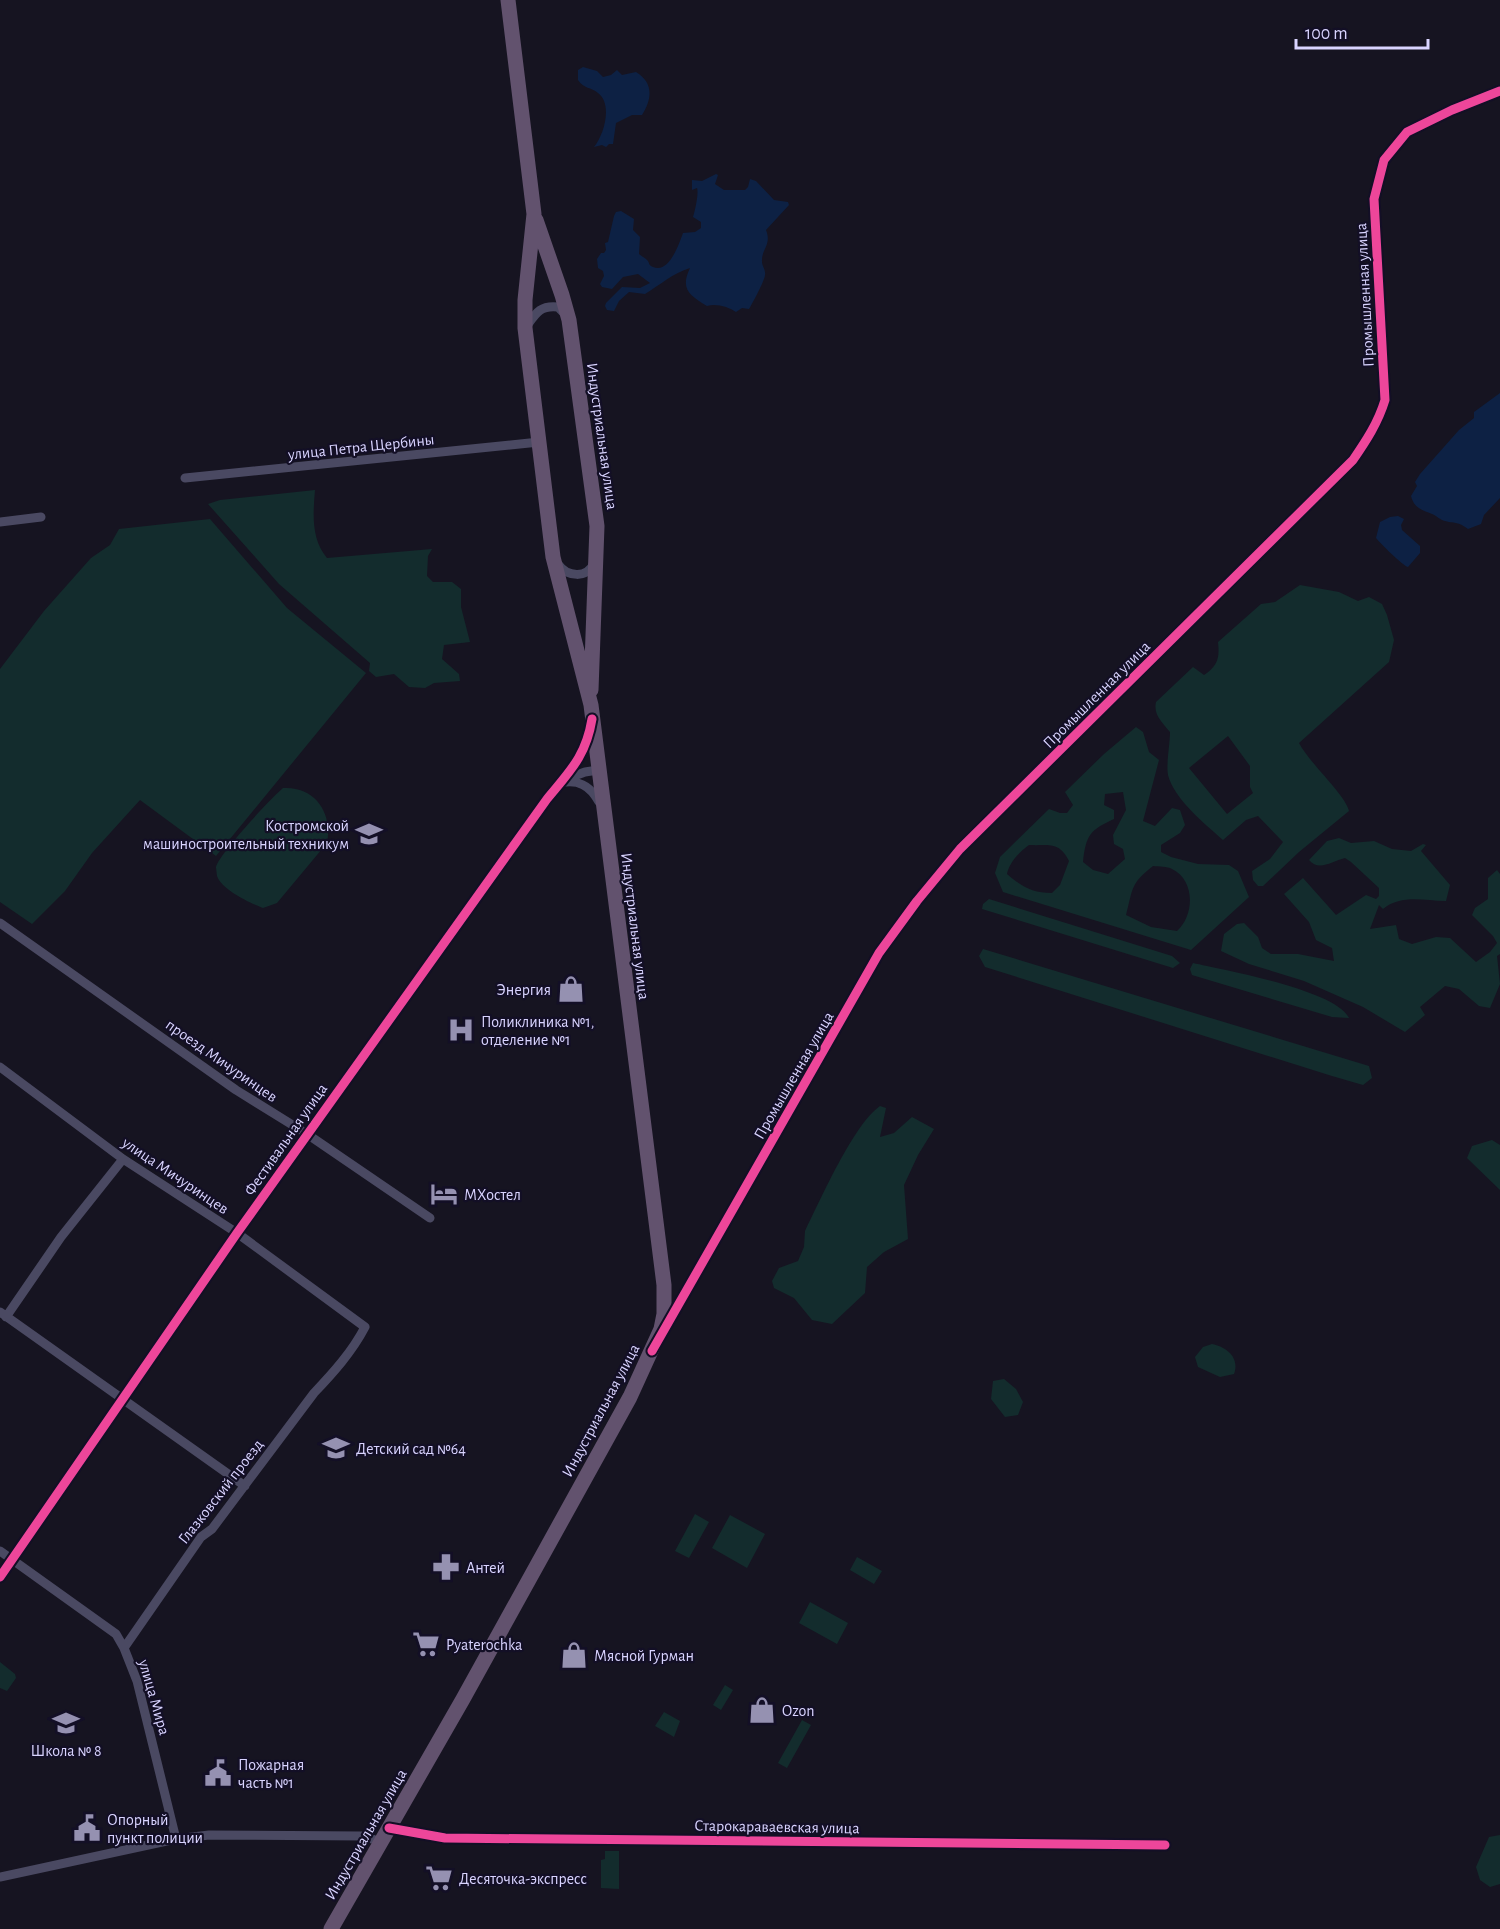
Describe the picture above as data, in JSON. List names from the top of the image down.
{
  "streets": {
    "highway": ["Индустриальная улица"],
    "street": [
      "Промышленная улица",
      "улица Петра Щербины",
      "проезд Мичуринцев",
      "Фестивальная улица",
      "улица Мичуринцев",
      "Глазковский проезд",
      "улица Мира",
      "Старокараваевская улица"
    ]
  },
  "crossings": [
    ["Промышленная улица", "Индустриальная улица"],
    ["Индустриальная улица", "улица Петра Щербины"],
    ["Индустриальная улица", "Фестивальная улица"],
    ["Индустриальная улица", "Старокараваевская улица"],
    ["проезд Мичуринцев", "Фестивальная улица"],
    ["Фестивальная улица", "улица Мичуринцев"],
    ["Фестивальная улица", "улица Мира"],
    ["улица Мичуринцев", "Глазковский проезд"],
    ["Глазковский проезд", "улица Мира"]
  ],
  "places": {
    "school or university": ["Костромской машиностроительный техникум", "Детский сад №64", "Школа № 8"],
    "shop": ["Энергия", "Мясной Гурман", "Ozon"],
    "hospital": ["Поликлиника №1, отделение №1"],
    "hotel": ["МХостел"],
    "pharmacy": ["Антей"],
    "supermarket": ["Pyaterochka", "Десяточка-экспресс"],
    "public building": ["Пожарная часть №1", "Опорный пункт полиции"]
  },
  "scale_bar": "100 m"
}
